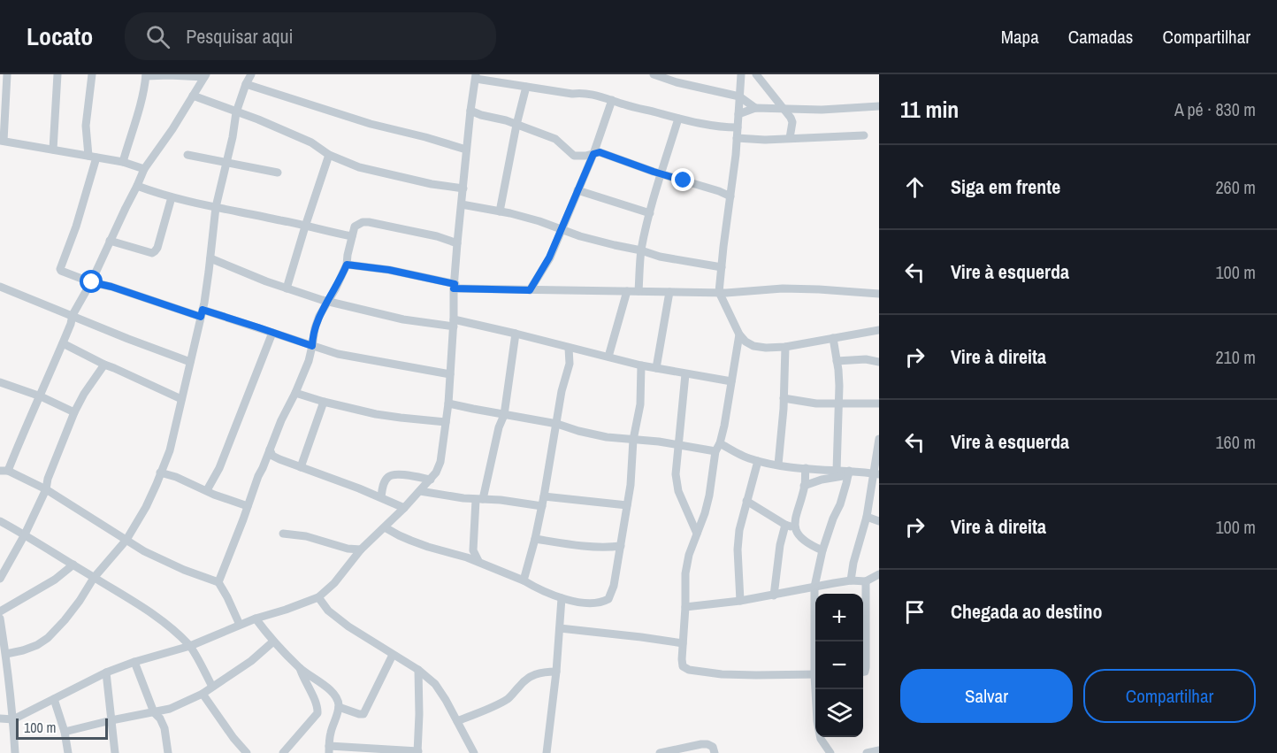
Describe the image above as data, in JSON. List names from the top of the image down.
{
  "scale_bar": "100 m",
  "page": {
    "header": "Locato",
    "search": "Pesquisar aqui",
    "nav": ["Mapa", "Camadas", "Compartilhar"],
    "heading": ["11 min", "A pé · 830 m"],
    "list": [
      ["Siga em frente", "260 m"],
      ["Vire à esquerda", "100 m"],
      ["Vire à direita", "210 m"],
      ["Vire à esquerda", "160 m"],
      ["Vire à direita", "100 m"],
      "Chegada ao destino"
    ],
    "map_buttons": ["+", "−"],
    "buttons": ["Salvar", "Compartilhar"],
    "scale": "100 m"
  }
}
